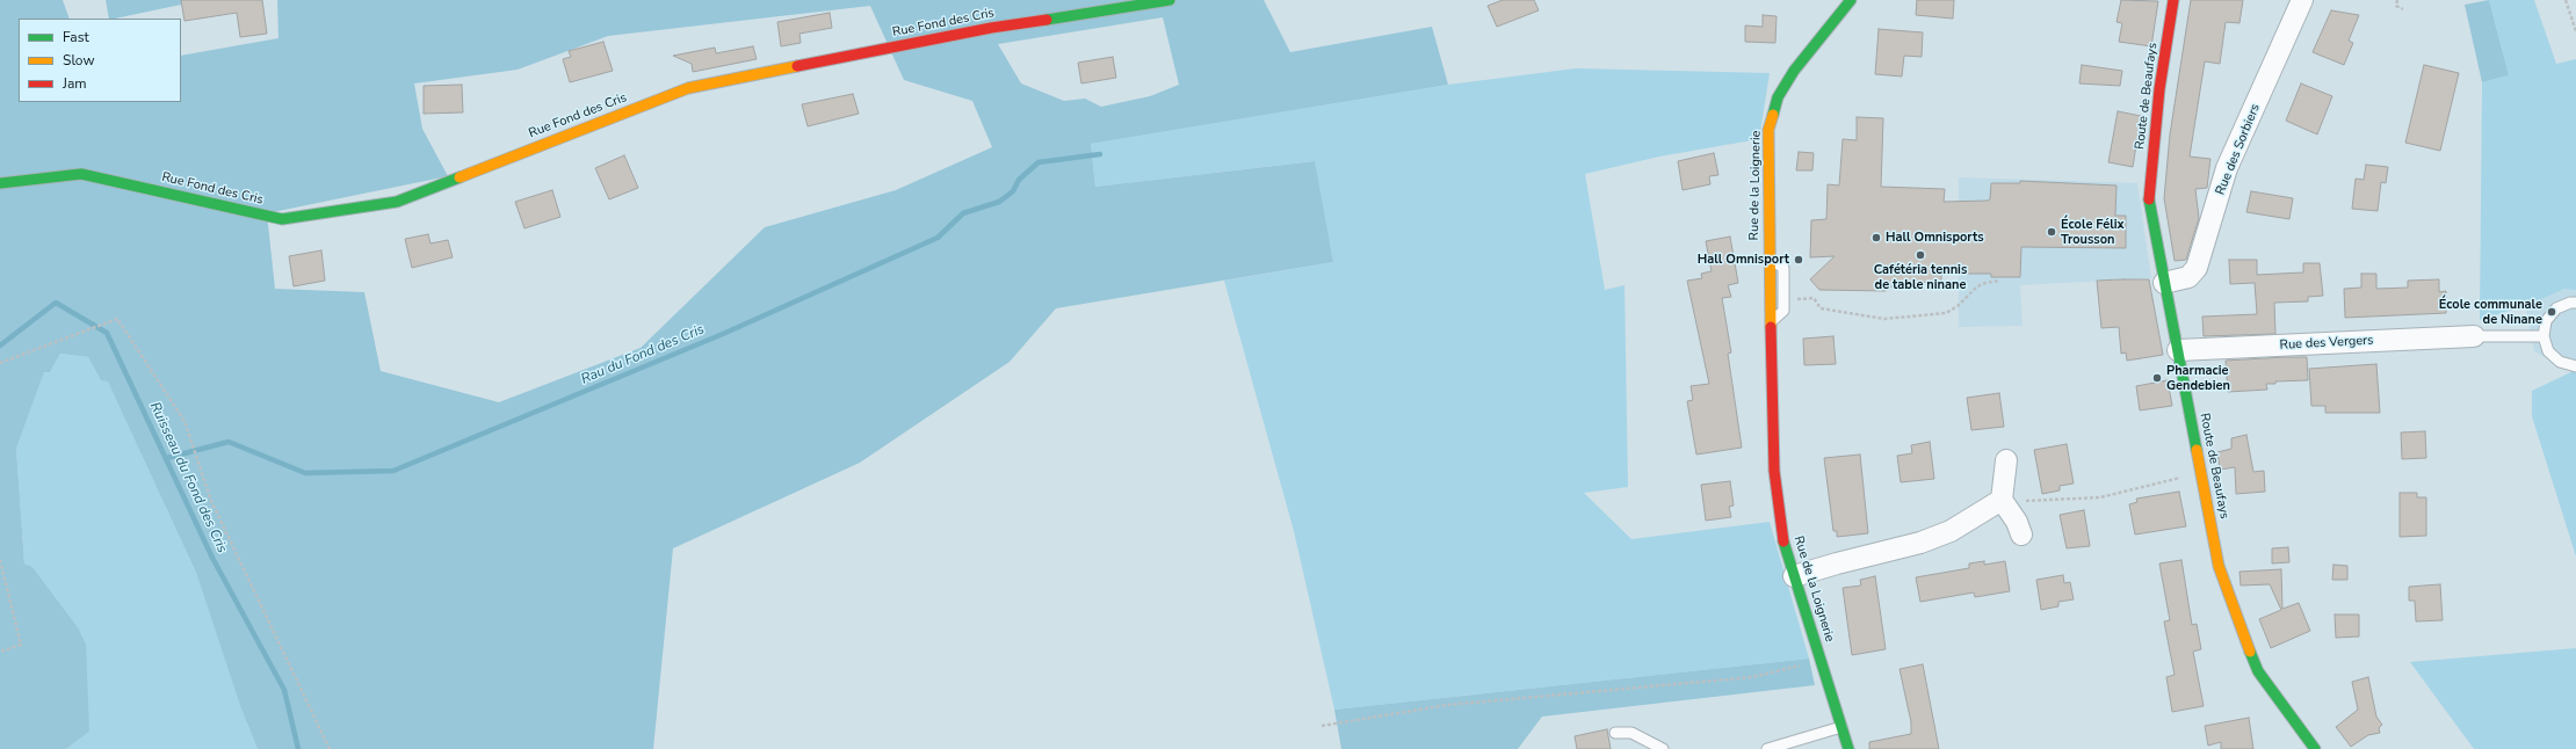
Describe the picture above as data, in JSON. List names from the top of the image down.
{
  "streets": {
    "street": [
      "Rue Fond des Cris",
      "Route de Beaufays",
      "Rue des Sorbiers",
      "Rue de la Loignerie",
      "Rue des Vergers"
    ]
  },
  "crossings": [
    ["Route de Beaufays", "Rue des Sorbiers"],
    ["Route de Beaufays", "Rue des Vergers"]
  ],
  "water": ["Rau du Fond des Cris", "Ruisseau du Fond des Cris"],
  "places": [
    "École Félix Trousson",
    "Hall Omnisports",
    "Cafétéria tennis de table ninane",
    "Hall Omnisport",
    "École communale de Ninane",
    "Pharmacie Gendebien"
  ],
  "legend": ["Fast", "Slow", "Jam"]
}
